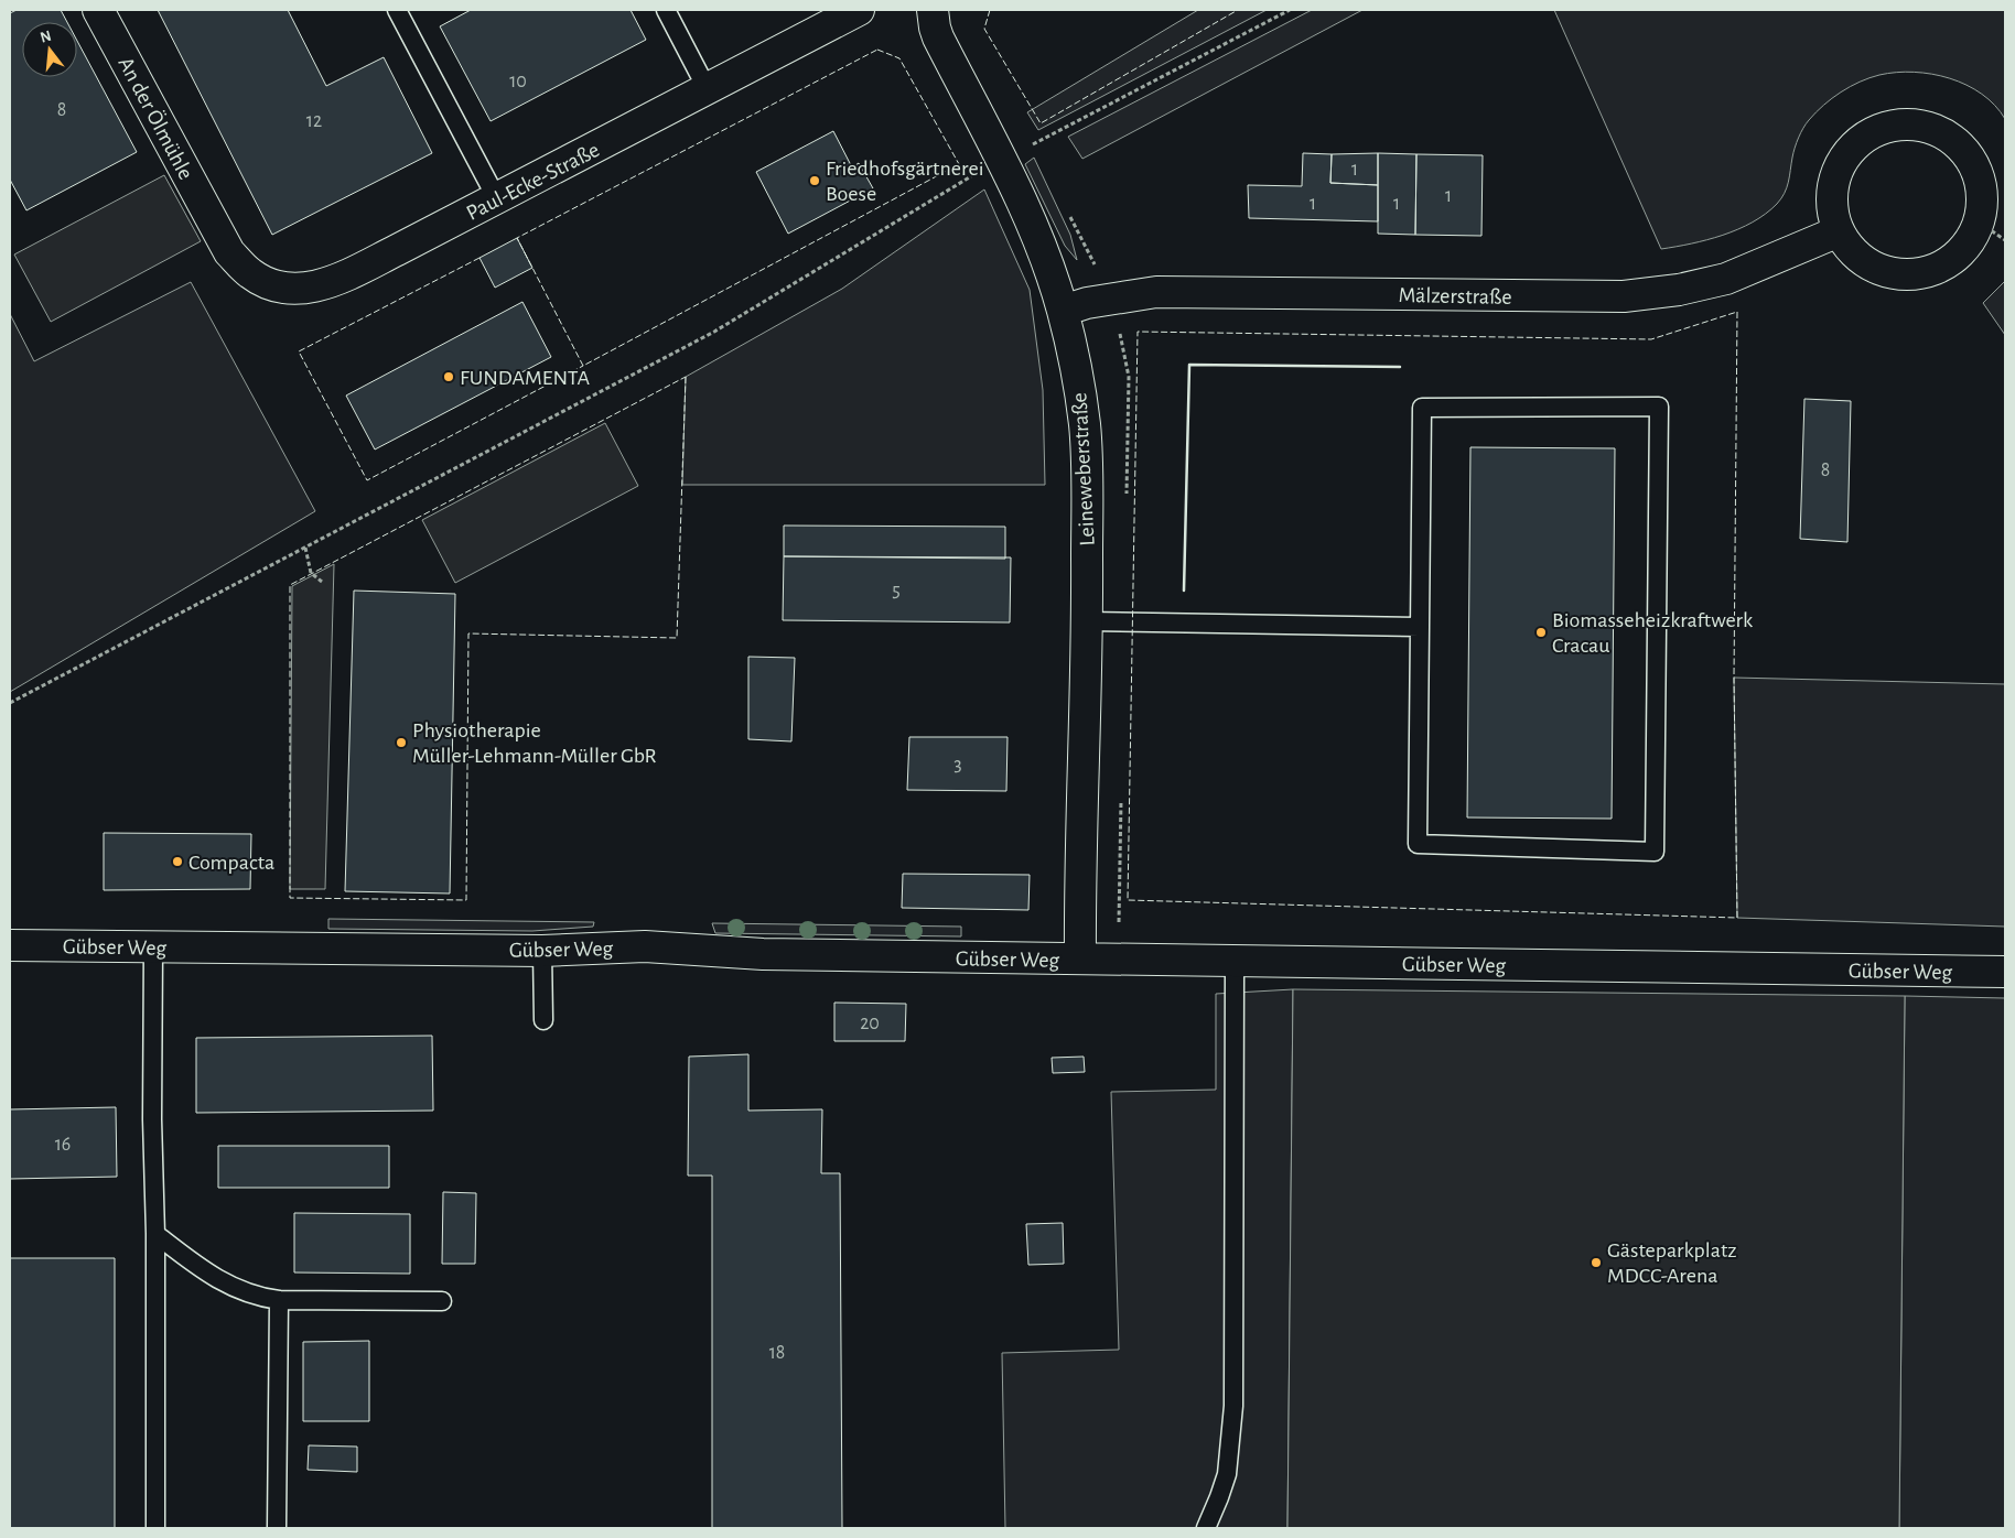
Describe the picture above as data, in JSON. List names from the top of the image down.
{
  "streets": {
    "street": [
      "An der Ölmühle",
      "Paul-Ecke-Straße",
      "Mälzerstraße",
      "Leineweberstraße",
      "Gübser Weg"
    ]
  },
  "crossings": [
    ["An der Ölmühle", "Paul-Ecke-Straße"],
    ["Mälzerstraße", "Leineweberstraße"],
    ["Leineweberstraße", "Gübser Weg"]
  ],
  "places": [
    "Friedhofsgärtnerei Boese",
    "FUNDAMENTA",
    "Biomasseheizkraftwerk Cracau",
    "Physiotherapie Müller-Lehmann-Müller GbR",
    "Compacta",
    "Gästeparkplatz MDCC-Arena"
  ],
  "house_numbers": [
    "10",
    "8",
    "12",
    "1",
    "1",
    "1",
    "1",
    "8",
    "5",
    "3",
    "20",
    "16",
    "18"
  ],
  "north": "top"
}
